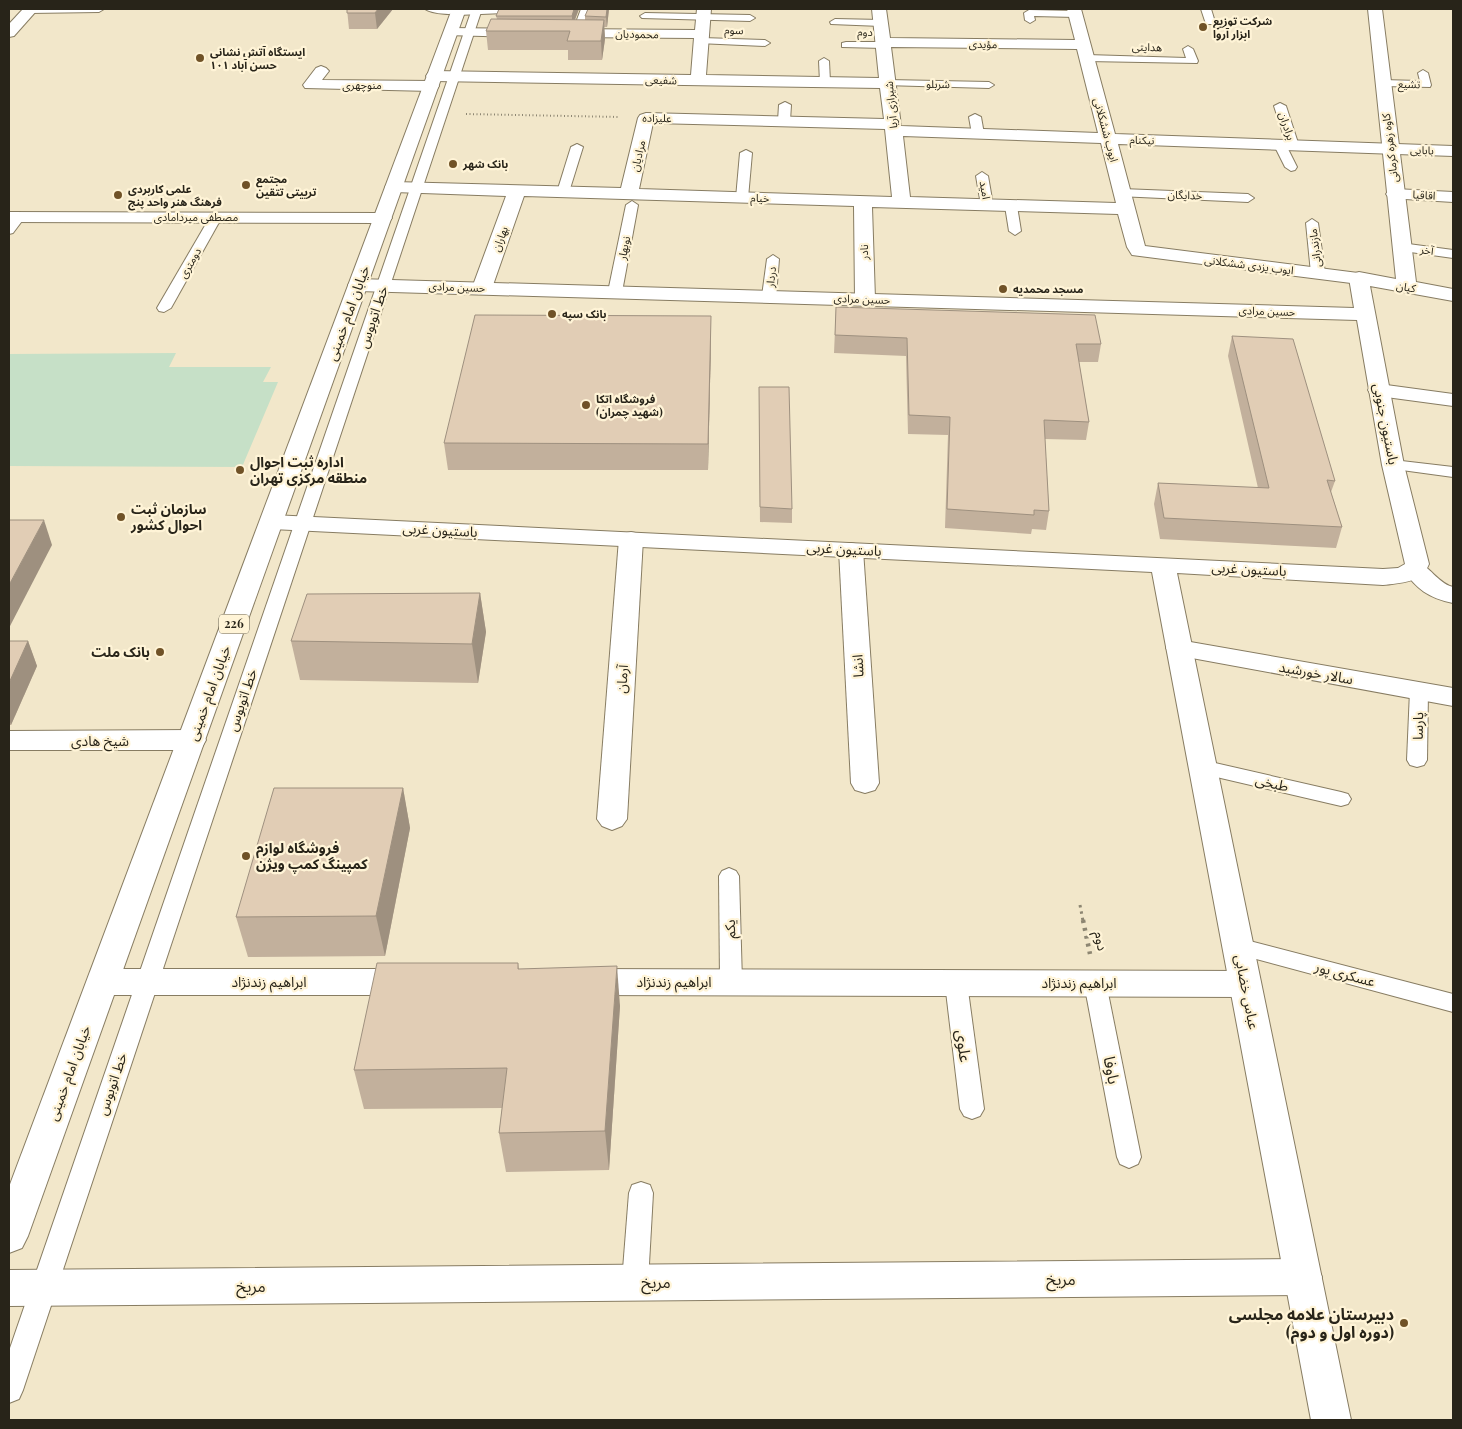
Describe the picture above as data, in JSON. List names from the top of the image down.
{
  "streets": {
    "street": [
      "محمودیان",
      "مؤیدی",
      "شفیعی",
      "منوچهری",
      "شیرازی آریا",
      "علیزاده",
      "ایوب ششکلانی",
      "نیکنام",
      "کاوه زهره کرمانی",
      "بابایی",
      "مرادیان",
      "اقاقیا",
      "خیام",
      "مصطفی میردامادی",
      "بهاران",
      "نادر",
      "ایوب یزدی ششکلانی",
      "حسین مرادی",
      "کیان",
      "خیابان امام خمینی",
      "باستیون جنوبی",
      "باستیون غربی",
      "226",
      "انشا",
      "سالار خورشید",
      "آرمان",
      "شیخ هادی",
      "ابراهیم زندنژاد",
      "عباس خضابی",
      "مریخ"
    ],
    "lane": [
      "سوم",
      "دوم",
      "هدایتی",
      "شربلو",
      "تشیع",
      "برادران",
      "امید",
      "خدایگان",
      "نوبهار",
      "مازندرانی",
      "آخر",
      "دومتری",
      "دردار",
      "خط اتوبوس",
      "پارسا",
      "طبخی",
      "یکم",
      "عسکری پور",
      "علوی",
      "باوفا"
    ]
  },
  "crossings": [
    ["سوم", "محمودیان"],
    ["دوم", "مؤیدی"],
    ["دوم", "شیرازی آریا"],
    ["دوم", "ابراهیم زندنژاد"],
    ["دوم", "باوفا"],
    ["مؤیدی", "هدایتی"],
    ["مؤیدی", "شیرازی آریا"],
    ["مؤیدی", "ایوب ششکلانی"],
    ["هدایتی", "ایوب ششکلانی"],
    ["شفیعی", "شربلو"],
    ["شفیعی", "منوچهری"],
    ["شفیعی", "شیرازی آریا"],
    ["شفیعی", "خیابان امام خمینی"],
    ["شفیعی", "خط اتوبوس"],
    ["شربلو", "شیرازی آریا"],
    ["تشیع", "کاوه زهره کرمانی"],
    ["منوچهری", "خیابان امام خمینی"],
    ["منوچهری", "خط اتوبوس"],
    ["شیرازی آریا", "علیزاده"],
    ["شیرازی آریا", "نیکنام"],
    ["شیرازی آریا", "خیام"],
    ["علیزاده", "نیکنام"],
    ["علیزاده", "مرادیان"],
    ["علیزاده", "خط اتوبوس"],
    ["برادران", "نیکنام"],
    ["ایوب ششکلانی", "نیکنام"],
    ["ایوب ششکلانی", "خدایگان"],
    ["ایوب ششکلانی", "خیام"],
    ["ایوب ششکلانی", "ایوب یزدی ششکلانی"],
    ["نیکنام", "کاوه زهره کرمانی"],
    ["نیکنام", "بابایی"],
    ["کاوه زهره کرمانی", "بابایی"],
    ["کاوه زهره کرمانی", "اقاقیا"],
    ["کاوه زهره کرمانی", "آخر"],
    ["کاوه زهره کرمانی", "کیان"],
    ["مرادیان", "خیام"],
    ["مرادیان", "نوبهار"],
    ["امید", "خیام"],
    ["خدایگان", "خیام"],
    ["خیام", "بهاران"],
    ["خیام", "نوبهار"],
    ["خیام", "خیابان امام خمینی"],
    ["خیام", "خط اتوبوس"],
    ["مصطفی میردامادی", "دومتری"],
    ["مصطفی میردامادی", "خیابان امام خمینی"],
    ["بهاران", "حسین مرادی"],
    ["نوبهار", "حسین مرادی"],
    ["مازندرانی", "ایوب یزدی ششکلانی"],
    ["نادر", "حسین مرادی"],
    ["ایوب یزدی ششکلانی", "کیان"],
    ["ایوب یزدی ششکلانی", "باستیون جنوبی"],
    ["دردار", "حسین مرادی"],
    ["حسین مرادی", "خیابان امام خمینی"],
    ["حسین مرادی", "خط اتوبوس"],
    ["حسین مرادی", "باستیون جنوبی"],
    ["کیان", "باستیون جنوبی"],
    ["خیابان امام خمینی", "خط اتوبوس"],
    ["خیابان امام خمینی", "باستیون غربی"],
    ["خیابان امام خمینی", "شیخ هادی"],
    ["خیابان امام خمینی", "ابراهیم زندنژاد"],
    ["خط اتوبوس", "باستیون غربی"],
    ["خط اتوبوس", "ابراهیم زندنژاد"],
    ["خط اتوبوس", "مریخ"],
    ["باستیون جنوبی", "باستیون غربی"],
    ["باستیون غربی", "انشا"],
    ["باستیون غربی", "آرمان"],
    ["باستیون غربی", "عباس خضابی"],
    ["سالار خورشید", "پارسا"],
    ["سالار خورشید", "عباس خضابی"],
    ["طبخی", "عباس خضابی"],
    ["یکم", "ابراهیم زندنژاد"],
    ["عسکری پور", "عباس خضابی"],
    ["ابراهیم زندنژاد", "عباس خضابی"],
    ["ابراهیم زندنژاد", "علوی"],
    ["ابراهیم زندنژاد", "باوفا"],
    ["عباس خضابی", "مریخ"]
  ],
  "places": [
    "شرکت توزیع ابزار آروا",
    "ایستگاه آتش نشانی ۱۰۱ حسن آباد",
    "بانک شهر",
    "مجتمع ترییتی تتقین",
    "علمی کاربردی فرهنگ هنر واحد پنج",
    "مسجد محمدیه",
    "بانک سپه",
    "فروشگاه اتکا (شهید چمران)",
    "اداره ثبت احوال منطقه مركزی تهران",
    "سازمان ثبت احوال کشور",
    "بانک ملت",
    "فروشگاه لوازم کمپینگ کمپ ویژن",
    "دبیرستان علامه مجلسی (دوره اول و دوم)"
  ]
}
